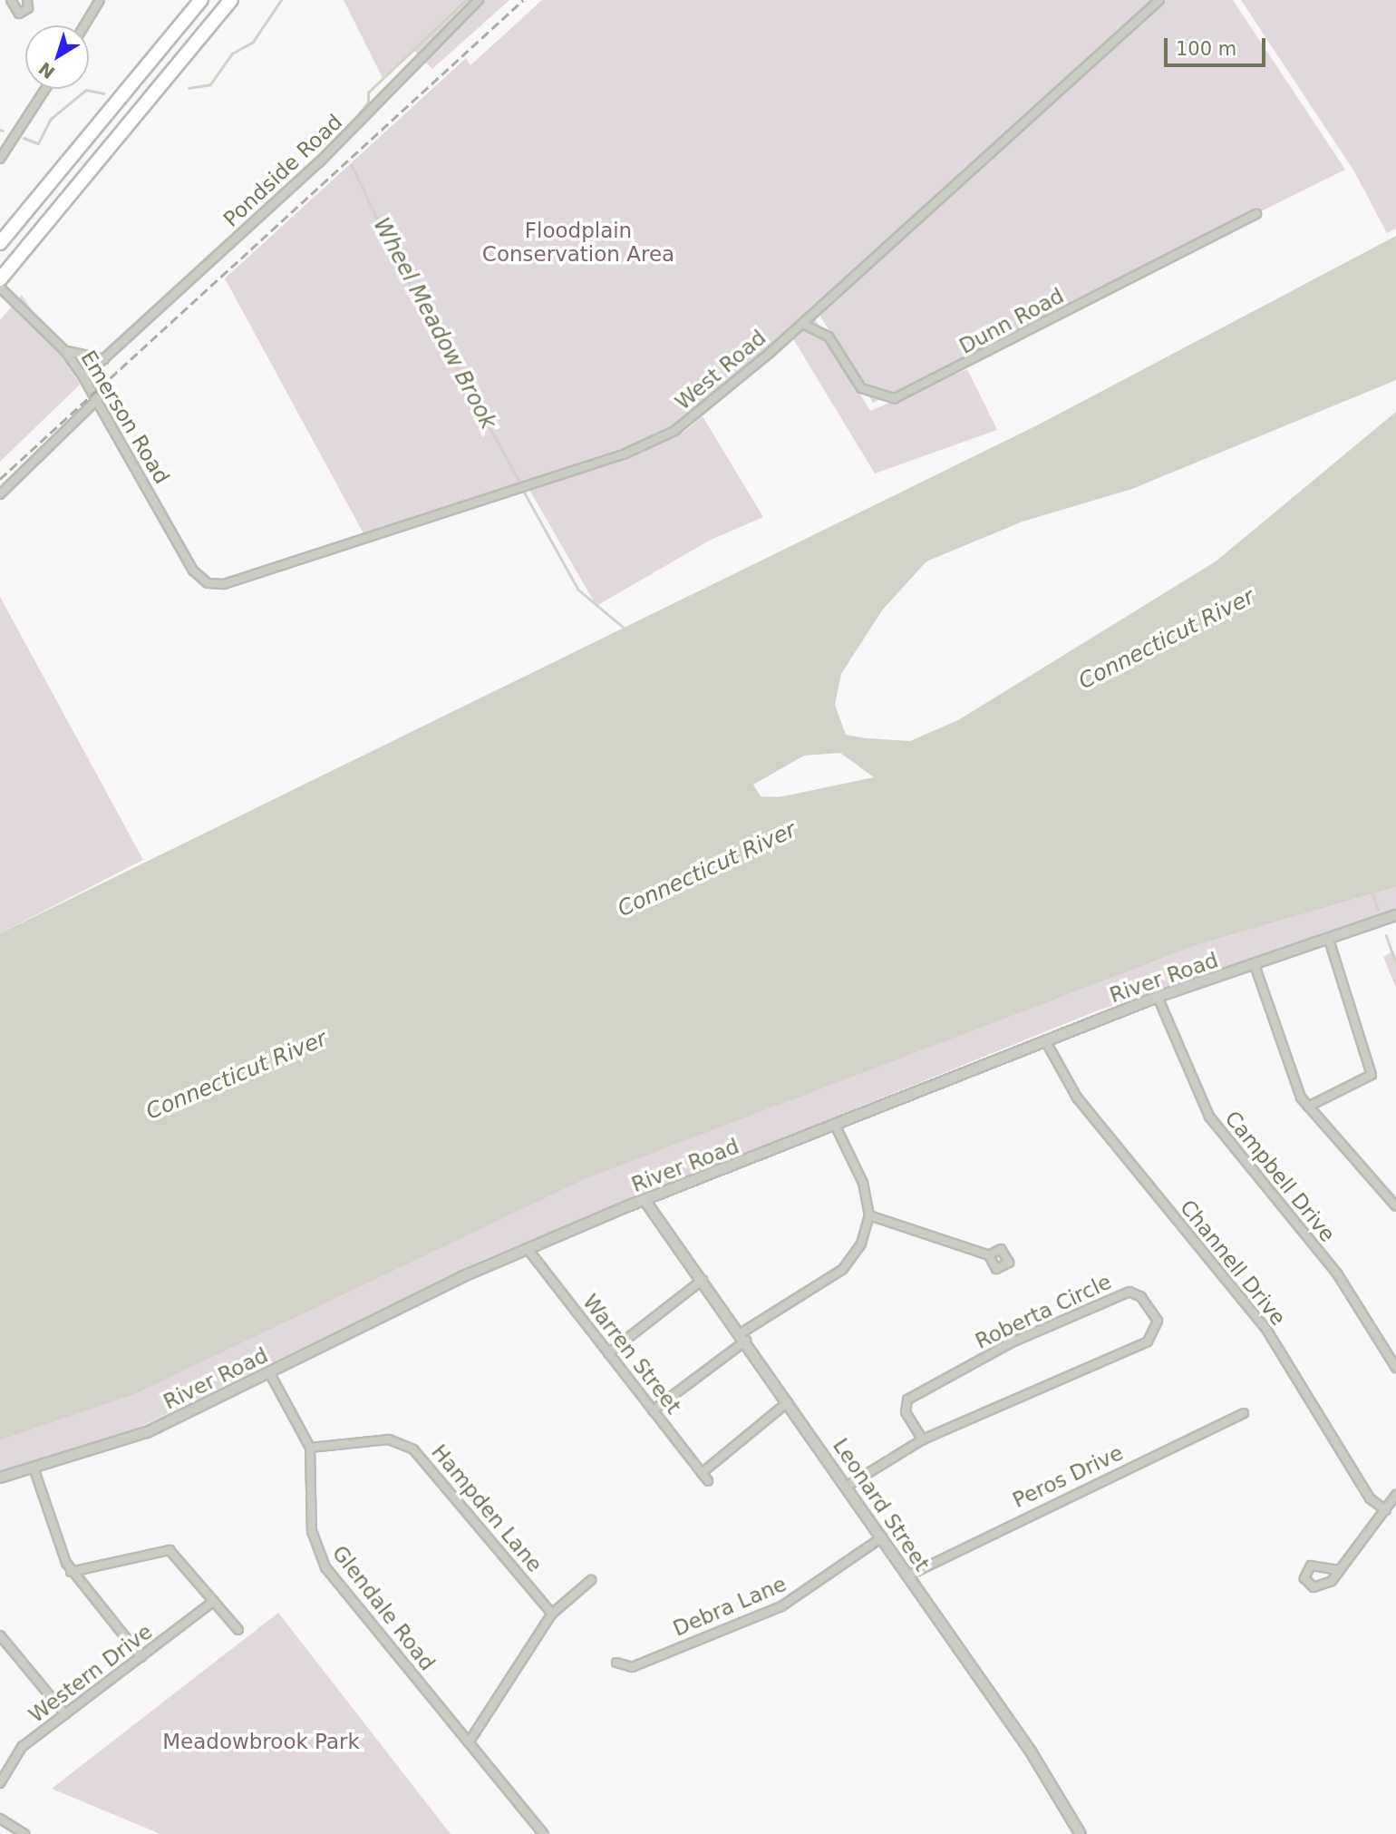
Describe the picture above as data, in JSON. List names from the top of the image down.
{
  "streets": {
    "street": [
      "Pondside Road",
      "Dunn Road",
      "West Road",
      "Emerson Road",
      "River Road",
      "Campbell Drive",
      "Channell Drive",
      "Roberta Circle",
      "Warren Street",
      "Peros Drive",
      "Leonard Street",
      "Hampden Lane",
      "Debra Lane",
      "Glendale Road",
      "Western Drive"
    ]
  },
  "crossings": [
    ["Pondside Road", "Emerson Road"],
    ["Dunn Road", "West Road"],
    ["West Road", "Emerson Road"],
    ["River Road", "Campbell Drive"],
    ["River Road", "Channell Drive"],
    ["River Road", "Warren Street"],
    ["River Road", "Leonard Street"],
    ["River Road", "Glendale Road"],
    ["Roberta Circle", "Leonard Street"],
    ["Peros Drive", "Leonard Street"],
    ["Leonard Street", "Debra Lane"],
    ["Hampden Lane", "Glendale Road"]
  ],
  "water": ["Wheel Meadow Brook", "Connecticut River"],
  "parks": ["Floodplain Conservation Area", "Meadowbrook Park"],
  "scale_bar": "100 m",
  "north": "bottom left"
}
